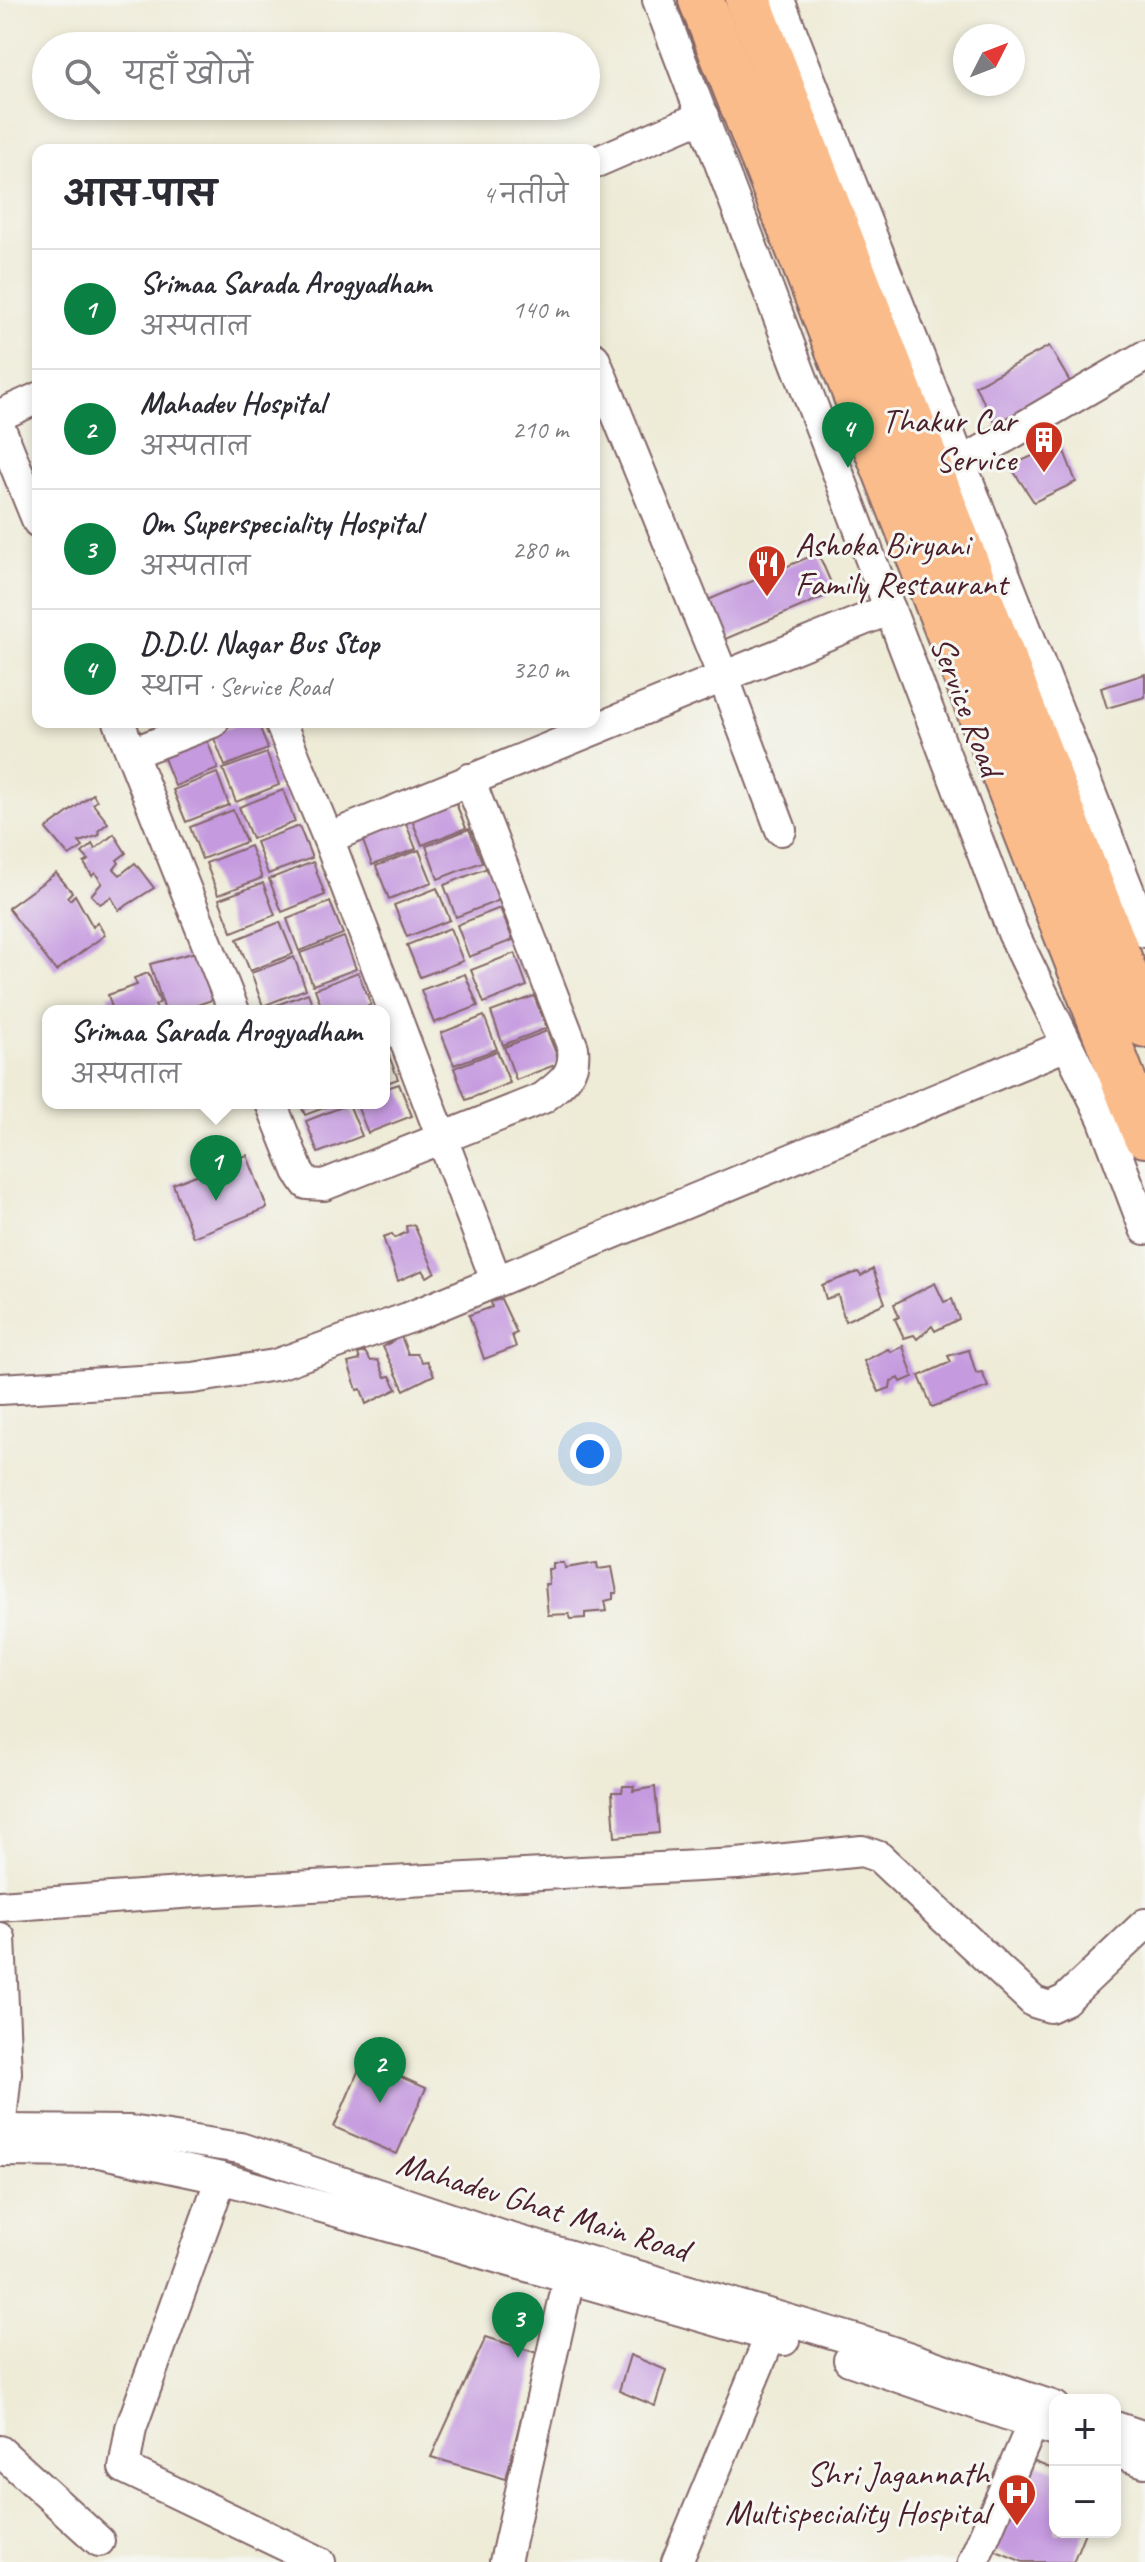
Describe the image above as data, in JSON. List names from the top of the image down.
{
  "streets": {
    "street": ["Service Road", "Mahadev Ghat Main Road"]
  },
  "places": {
    "building": ["Thakur Car Service"],
    "restaurant": ["Ashoka Biryani Family Restaurant"],
    "hospital": ["Shri Jagannath Multispeciality Hospital"]
  },
  "north": "top right",
  "page": {
    "search": "यहाँ खोजें",
    "heading": ["आस-पास", "4 नतीजे"],
    "list": [
      {
        "mark": "1",
        "name": "Srimaa Sarada Arogyadham",
        "note": "अस्पताल",
        "value": "140 m"
      },
      {
        "mark": "2",
        "name": "Mahadev Hospital",
        "note": "अस्पताल",
        "value": "210 m"
      },
      {
        "mark": "3",
        "name": "Om Superspeciality Hospital",
        "note": "अस्पताल",
        "value": "280 m"
      },
      {
        "mark": "4",
        "name": "D.D.U. Nagar Bus Stop",
        "note": "स्थान · Service Road",
        "value": "320 m"
      }
    ],
    "pins": [
      "4",
      "1",
      "2",
      "3"
    ],
    "popup": ["Srimaa Sarada Arogyadham", "अस्पताल"],
    "map_buttons": ["+", "−"]
  }
}
